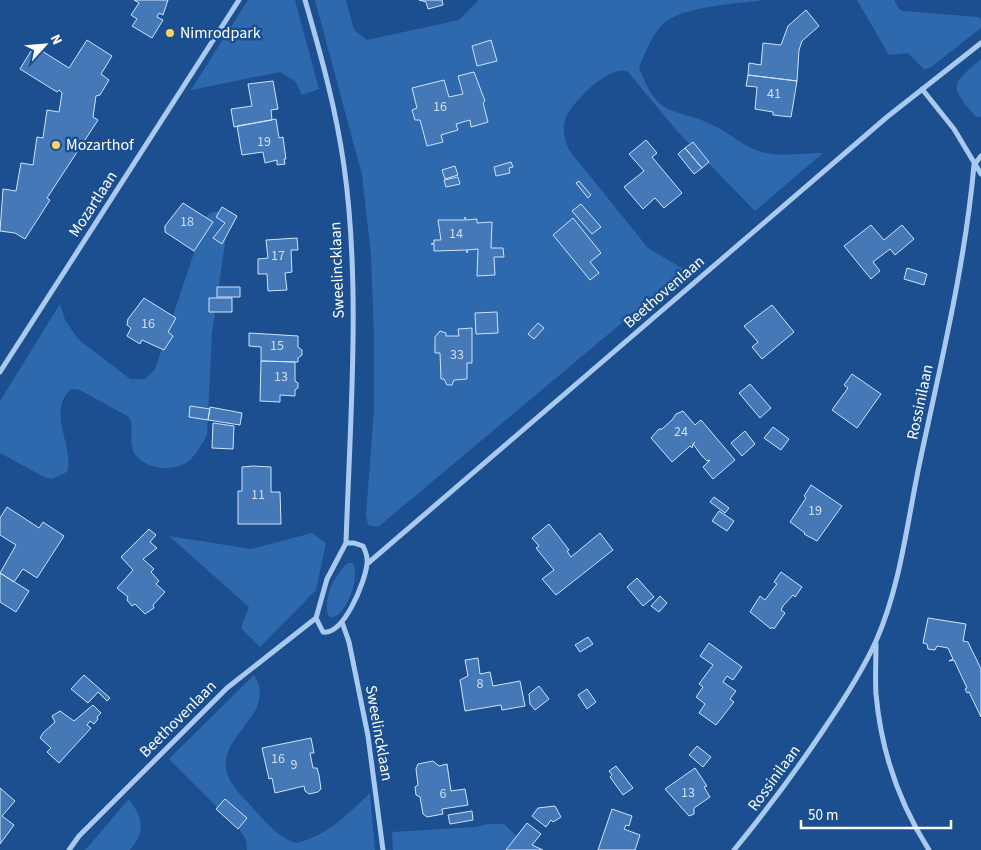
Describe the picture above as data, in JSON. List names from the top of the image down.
{
  "streets": {
    "street": [
      "Mozartlaan",
      "Sweelincklaan",
      "Beethovenlaan",
      "Rossinilaan"
    ]
  },
  "crossings": [
    ["Sweelincklaan", "Beethovenlaan"]
  ],
  "places": ["Nimrodpark", "Mozarthof"],
  "house_numbers": [
    "41",
    "16",
    "19",
    "18",
    "14",
    "17",
    "16",
    "15",
    "33",
    "13",
    "24",
    "11",
    "19",
    "8",
    "16",
    "9",
    "13",
    "6"
  ],
  "scale_bar": "50 m",
  "north": "top right"
}
